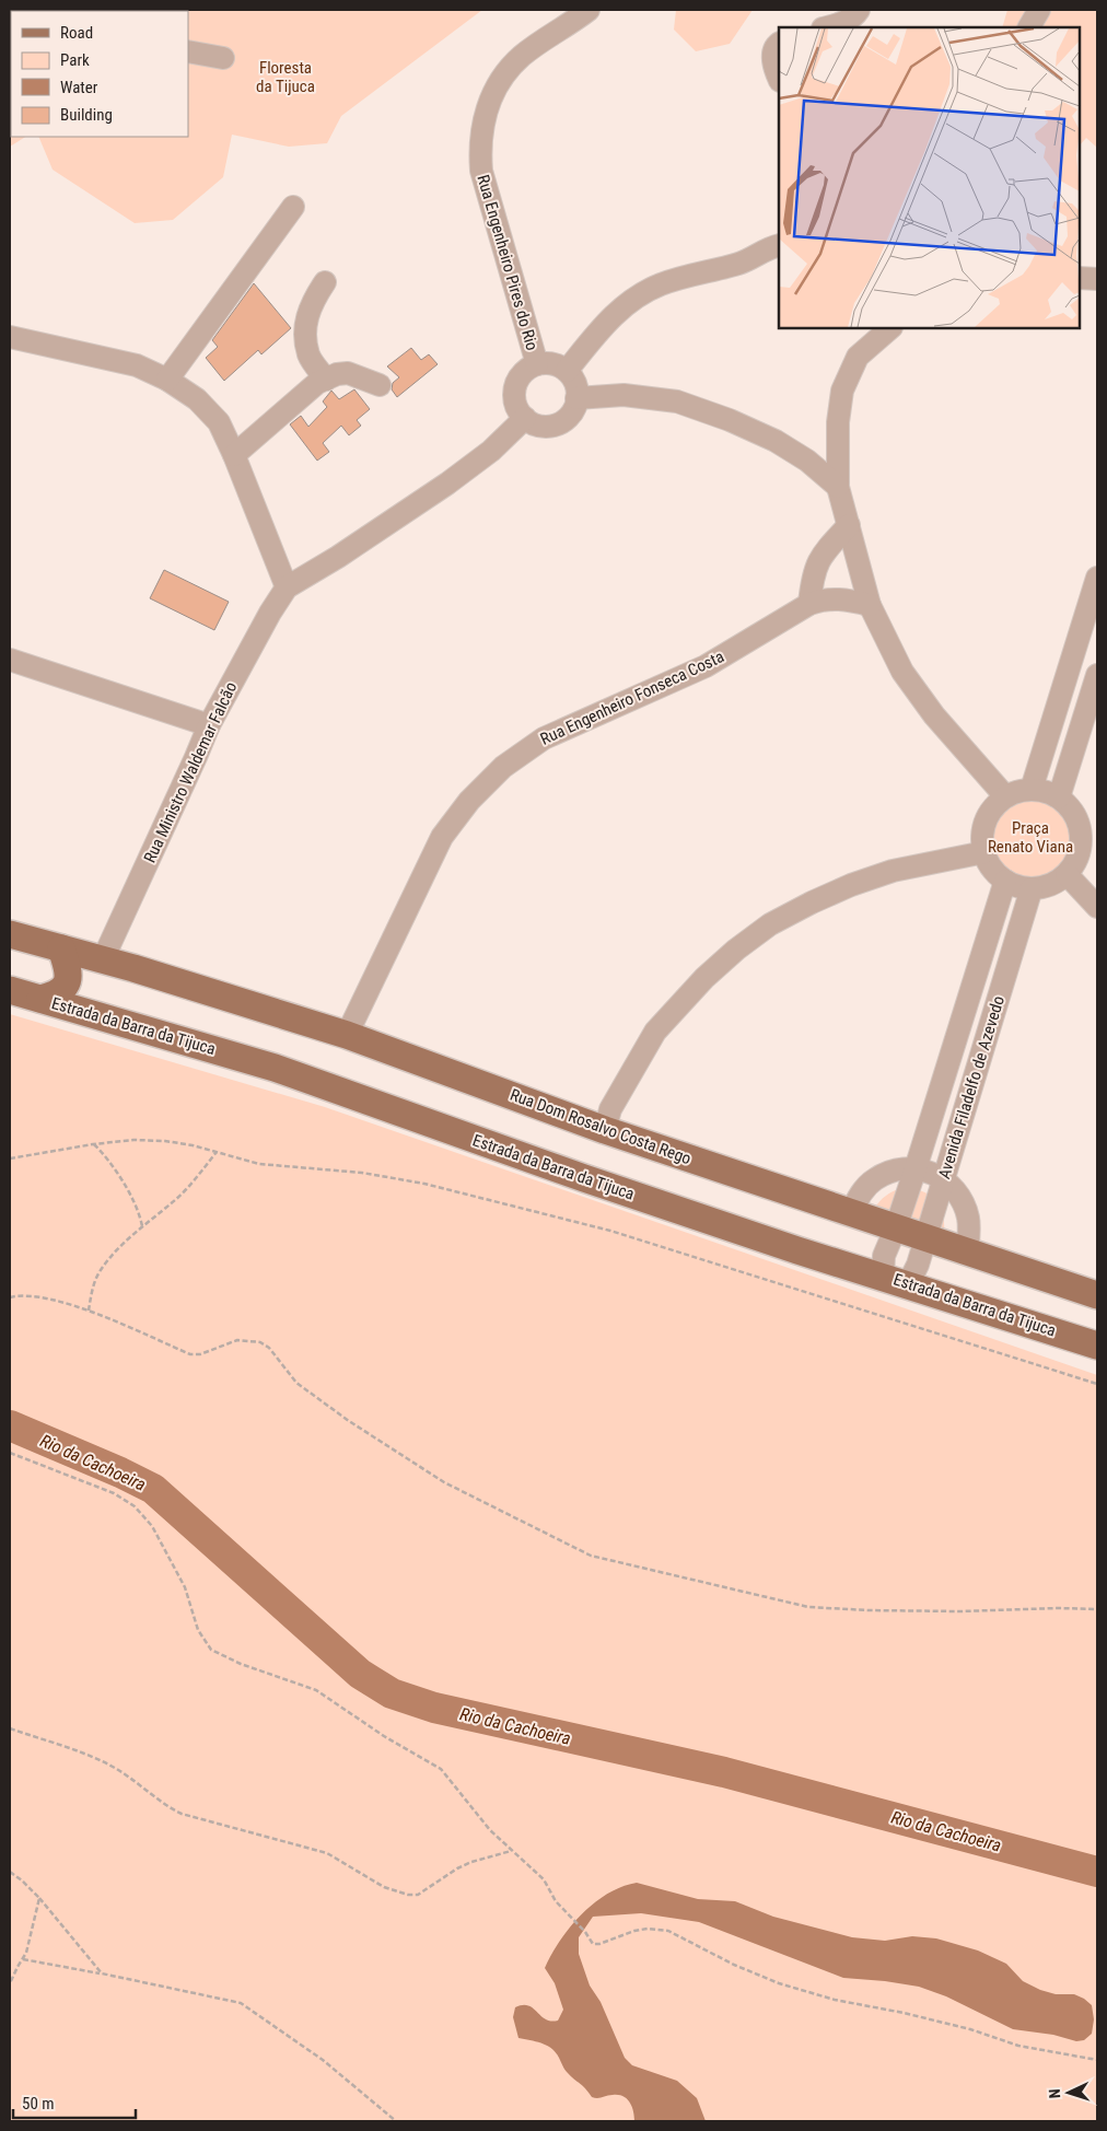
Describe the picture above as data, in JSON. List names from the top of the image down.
{
  "streets": {
    "main road": ["Estrada da Barra da Tijuca", "Rua Dom Rosalvo Costa Rego"],
    "street": [
      "Rua Engenheiro Pires do Rio",
      "Rua Engenheiro Fonseca Costa",
      "Rua Ministro Waldemar Falcão",
      "Avenida Filadelfo de Azevedo"
    ]
  },
  "crossings": [
    ["Rua Engenheiro Pires do Rio", "Rua Ministro Waldemar Falcão"],
    ["Rua Engenheiro Fonseca Costa", "Rua Dom Rosalvo Costa Rego"],
    ["Rua Ministro Waldemar Falcão", "Rua Dom Rosalvo Costa Rego"],
    ["Estrada da Barra da Tijuca", "Avenida Filadelfo de Azevedo"],
    ["Avenida Filadelfo de Azevedo", "Rua Dom Rosalvo Costa Rego"]
  ],
  "water": ["Rio da Cachoeira"],
  "parks": ["Floresta da Tijuca", "Praça Renato Viana"],
  "legend": [
    "Road",
    "Park",
    "Water",
    "Building"
  ],
  "scale_bar": "50 m",
  "north": "left"
}
